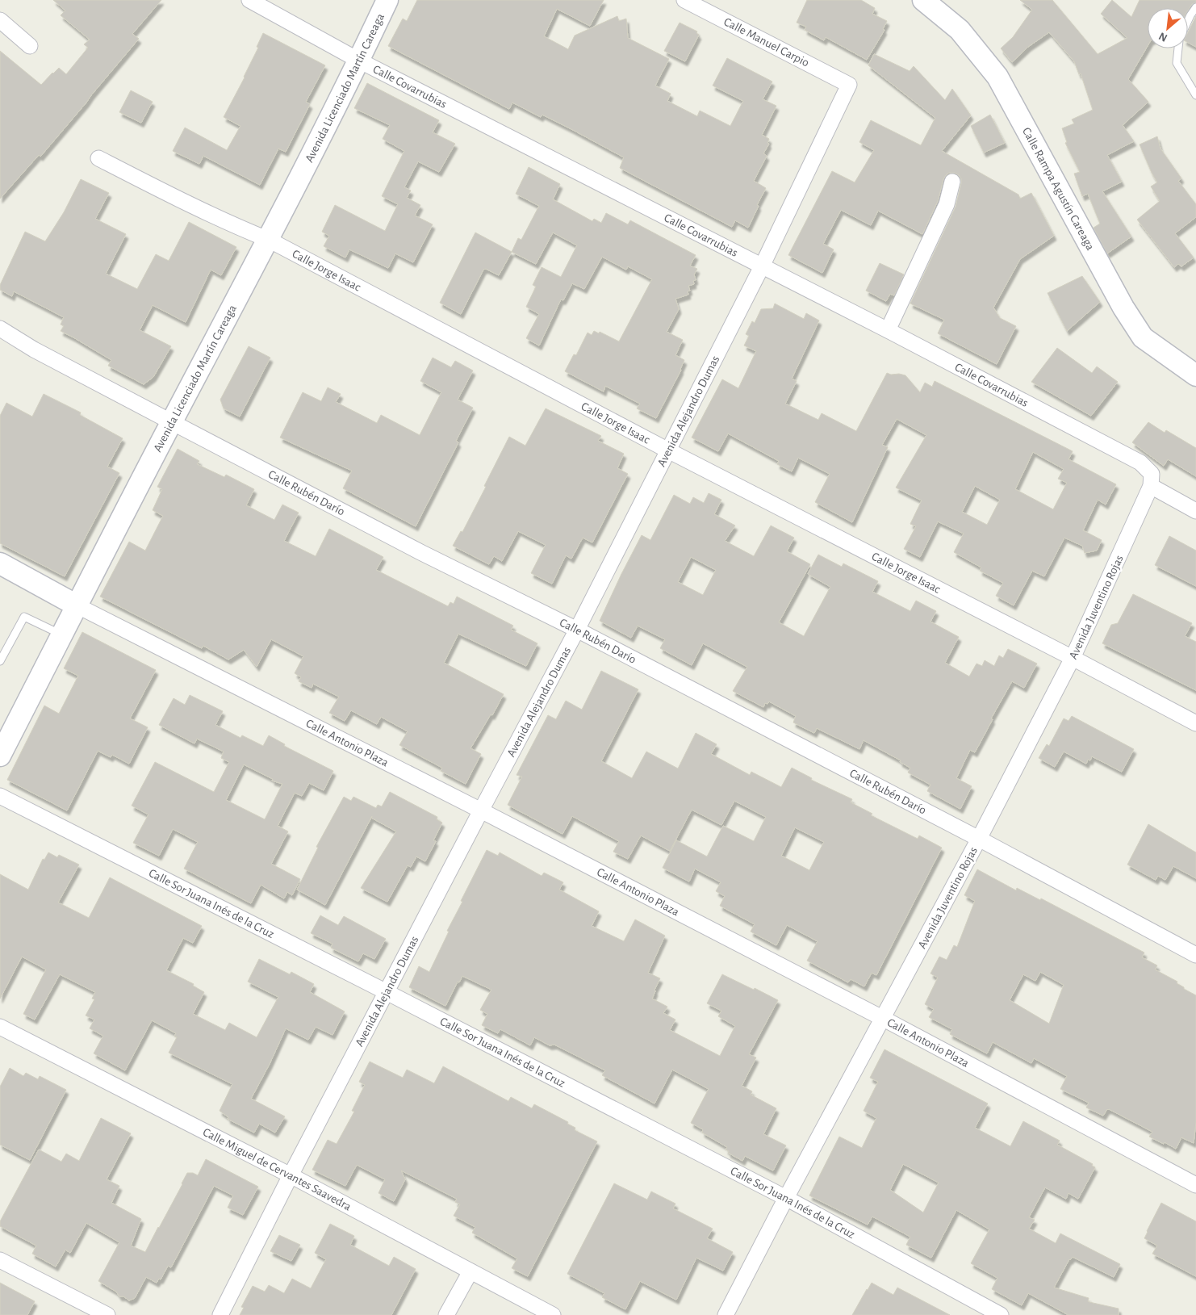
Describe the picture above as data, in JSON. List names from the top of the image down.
{
  "streets": {
    "street": [
      "Calle Manuel Carpio",
      "Calle Covarrubias",
      "Avenida Licenciado Martín Careaga",
      "Calle Rampa Agustín Careaga",
      "Calle Jorge Isaac",
      "Avenida Alejandro Dumas",
      "Calle Rubén Darío",
      "Avenida Juventino Rojas",
      "Calle Antonio Plaza",
      "Calle Sor Juana Inés de la Cruz",
      "Calle Miguel de Cervantes Saavedra"
    ]
  },
  "crossings": [
    ["Calle Manuel Carpio", "Avenida Alejandro Dumas"],
    ["Calle Covarrubias", "Avenida Licenciado Martín Careaga"],
    ["Calle Covarrubias", "Avenida Alejandro Dumas"],
    ["Calle Covarrubias", "Avenida Juventino Rojas"],
    ["Avenida Licenciado Martín Careaga", "Calle Jorge Isaac"],
    ["Avenida Licenciado Martín Careaga", "Calle Rubén Darío"],
    ["Avenida Licenciado Martín Careaga", "Calle Antonio Plaza"],
    ["Calle Jorge Isaac", "Avenida Alejandro Dumas"],
    ["Calle Jorge Isaac", "Avenida Juventino Rojas"],
    ["Avenida Alejandro Dumas", "Calle Rubén Darío"],
    ["Avenida Alejandro Dumas", "Calle Antonio Plaza"],
    ["Avenida Alejandro Dumas", "Calle Sor Juana Inés de la Cruz"],
    ["Avenida Alejandro Dumas", "Calle Miguel de Cervantes Saavedra"],
    ["Calle Rubén Darío", "Avenida Juventino Rojas"],
    ["Avenida Juventino Rojas", "Calle Antonio Plaza"],
    ["Avenida Juventino Rojas", "Calle Sor Juana Inés de la Cruz"]
  ],
  "north": "bottom left"
}
